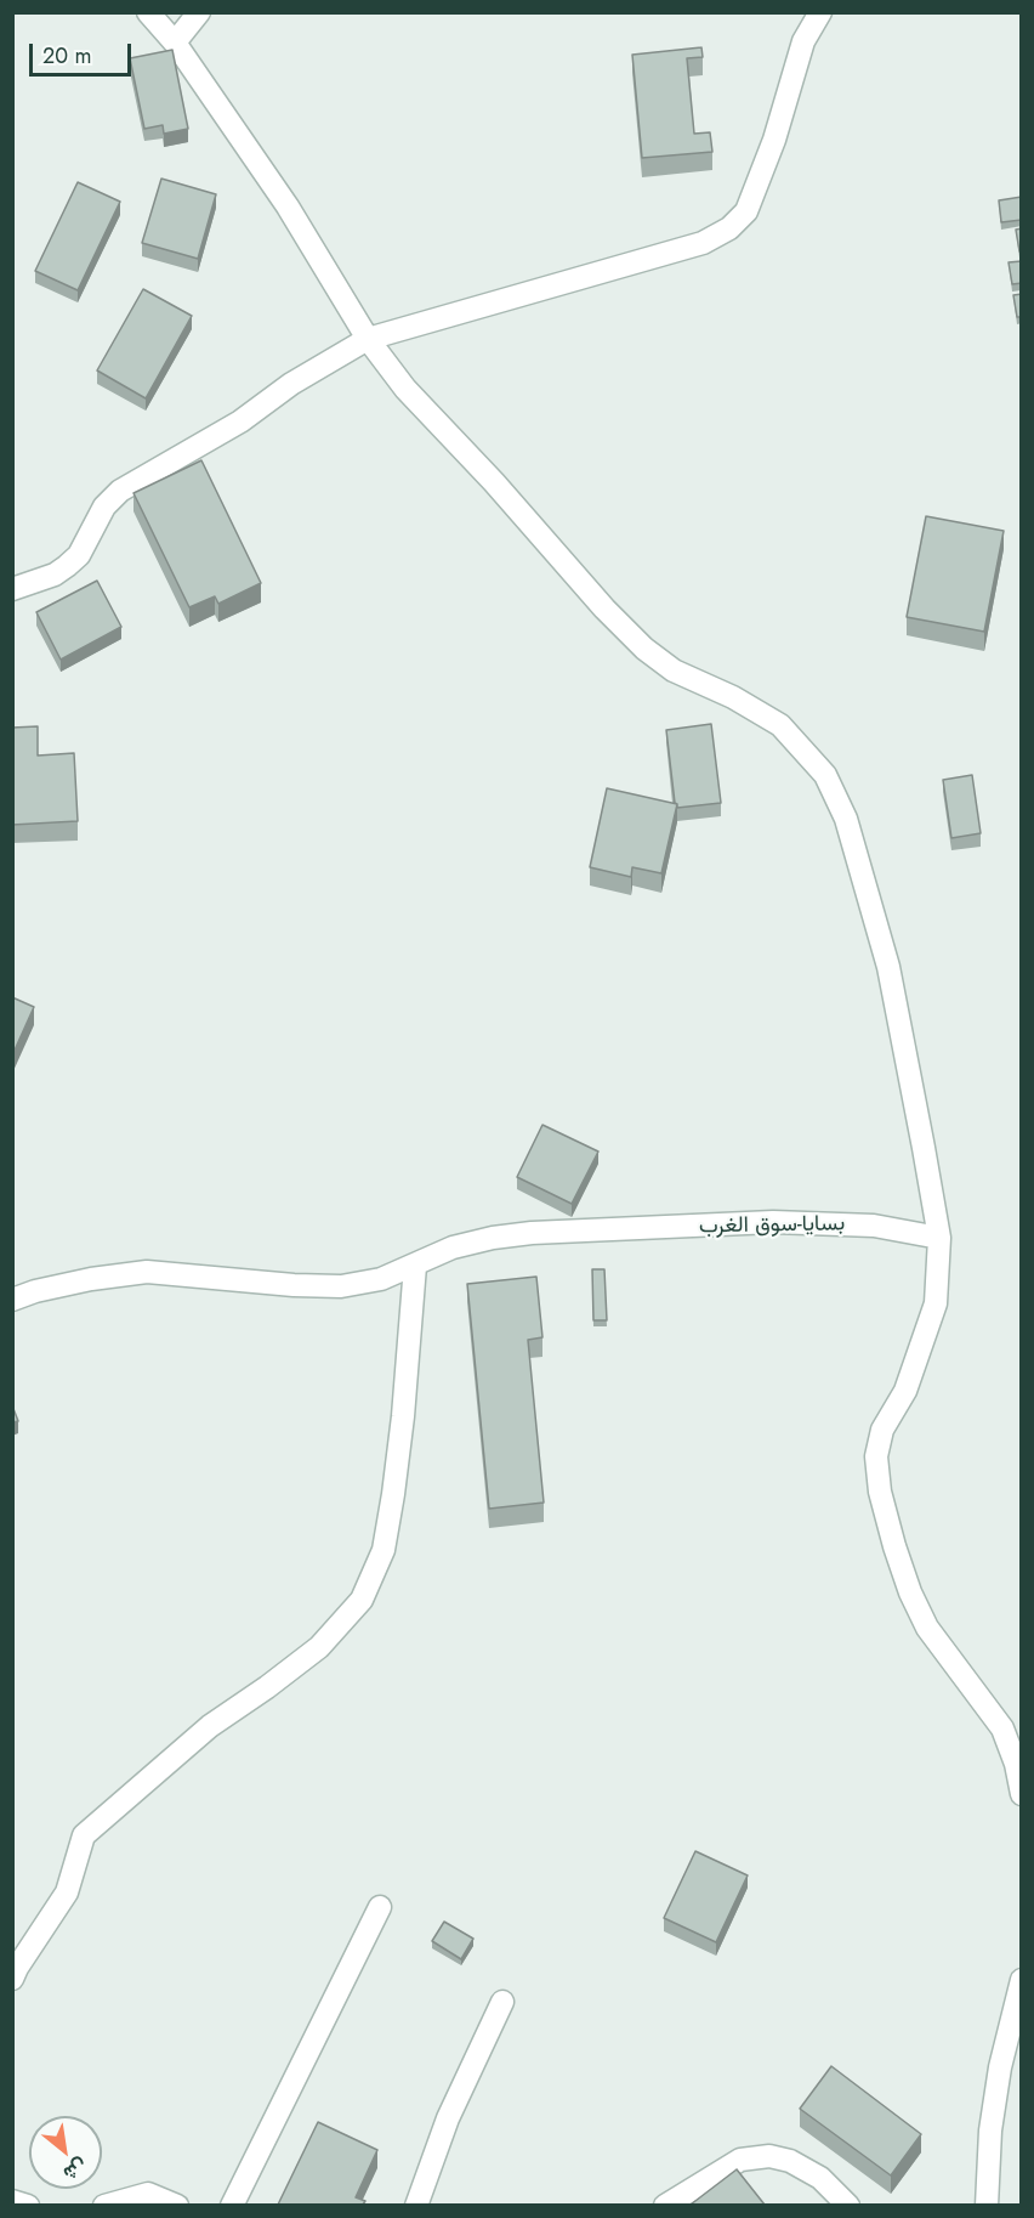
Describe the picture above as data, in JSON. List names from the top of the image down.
{
  "streets": {
    "street": ["بسايا-سوق الغرب"]
  },
  "scale_bar": "20 m",
  "north": "bottom right"
}
